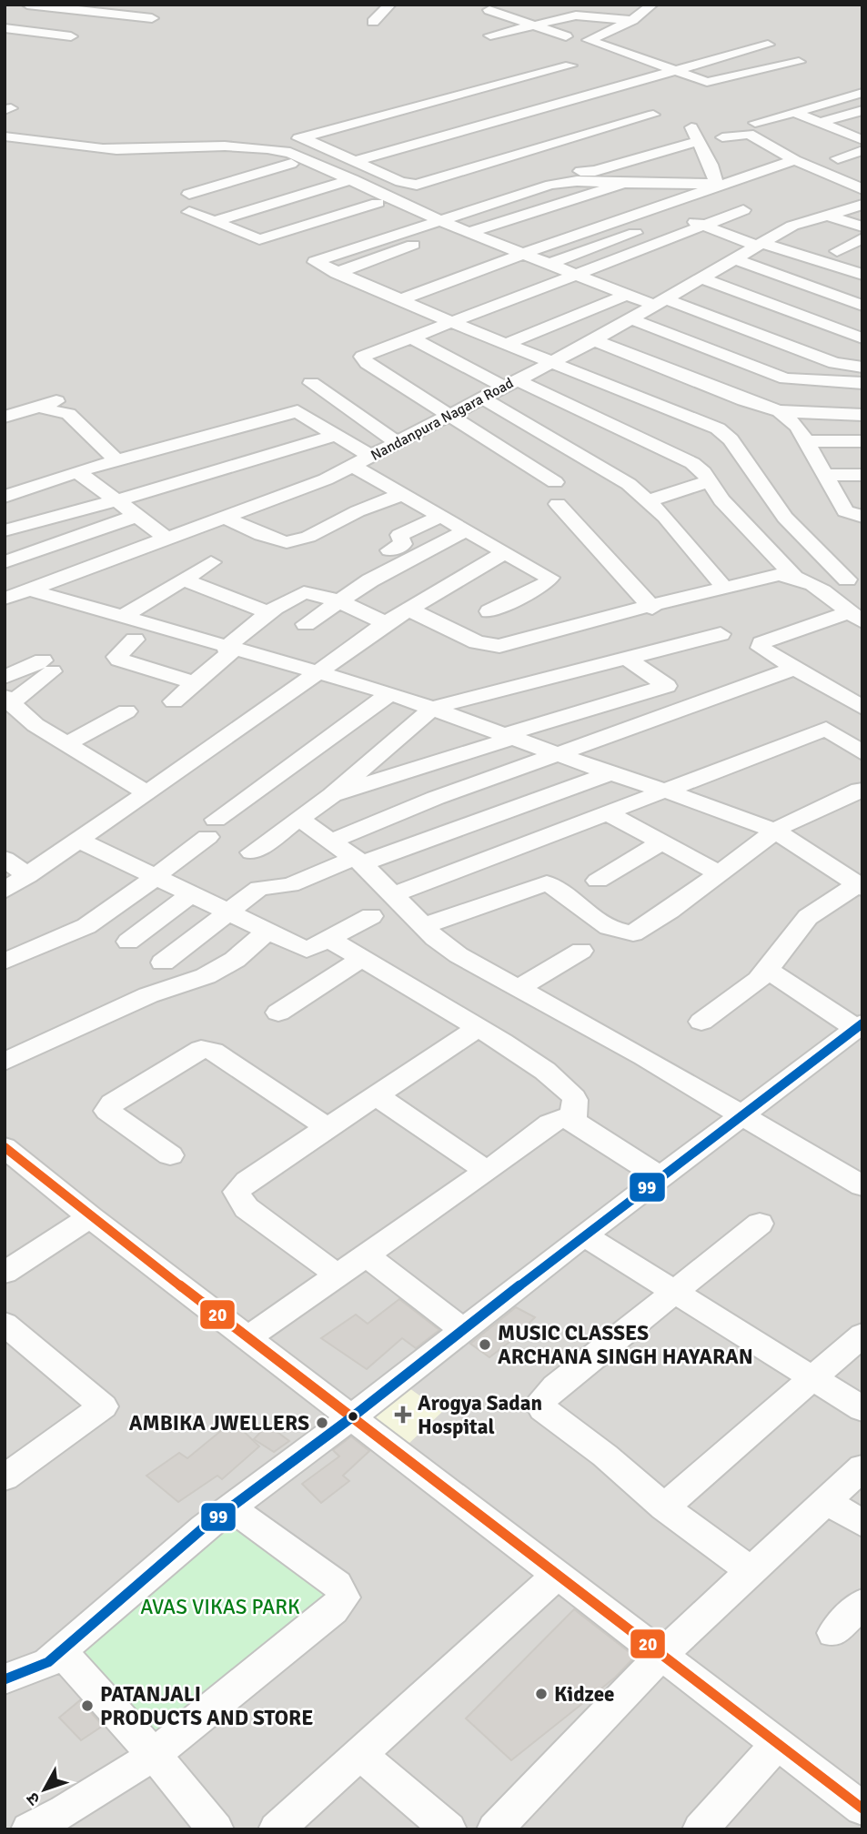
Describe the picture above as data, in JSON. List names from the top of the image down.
{
  "streets": {
    "street": ["Nandanpura Nagara Road"]
  },
  "parks": ["AVAS VIKAS PARK"],
  "places": {
    "other": [
      "MUSIC CLASSES ARCHANA SINGH HAYARAN",
      "AMBIKA JWELLERS",
      "Kidzee",
      "PATANJALI PRODUCTS AND STORE"
    ],
    "health": ["Arogya Sadan Hospital"]
  },
  "lines": ["transit line 99", "transit line 20"],
  "north": "bottom left"
}
